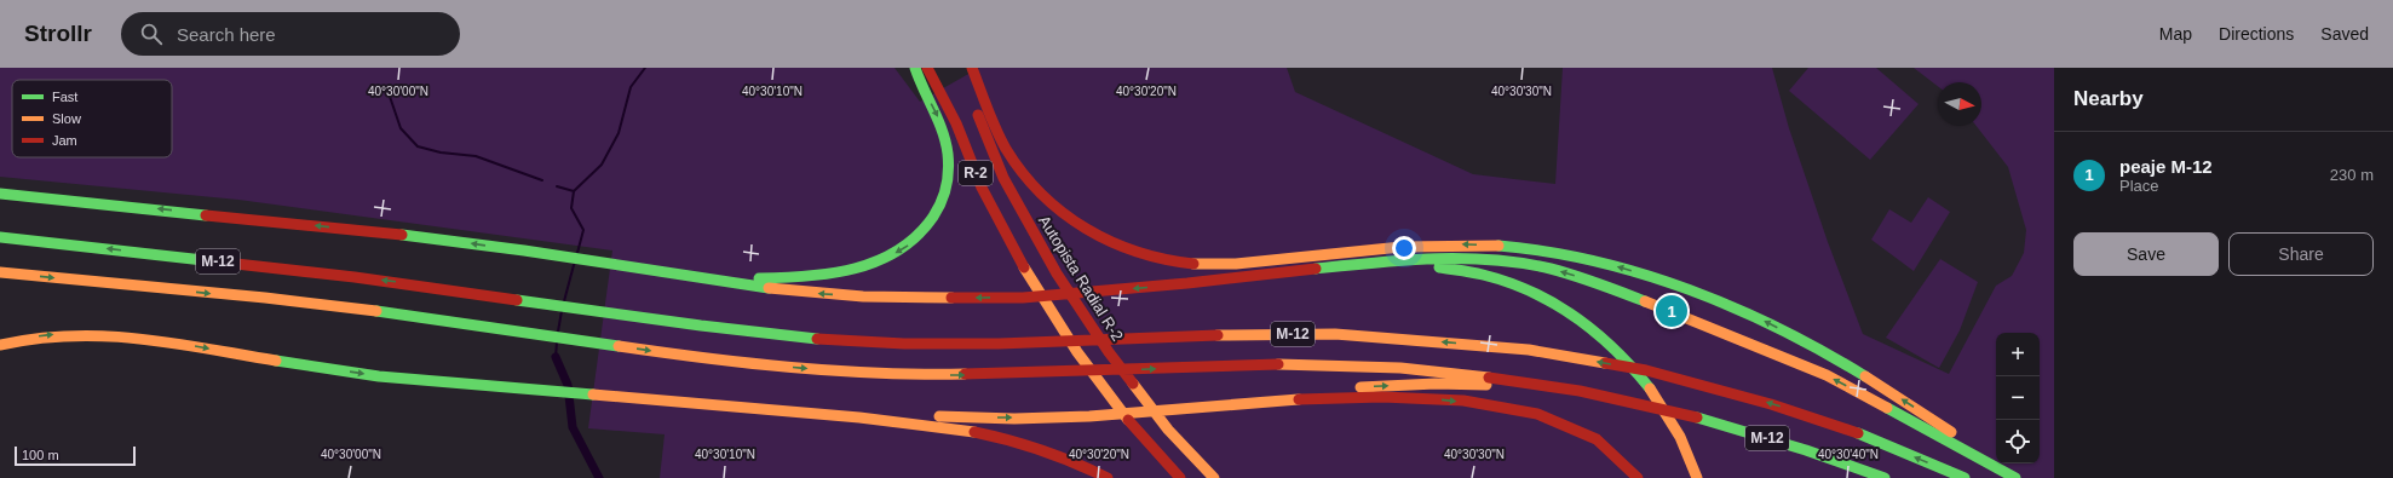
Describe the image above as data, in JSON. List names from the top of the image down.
{
  "streets": {
    "highway": ["R-2", "M-12", "Autopista Radial R-2"]
  },
  "legend": ["Fast", "Slow", "Jam"],
  "scale_bar": "100 m",
  "north": "right",
  "page": {
    "header": "Strollr",
    "search": "Search here",
    "nav": ["Map", "Directions", "Saved"],
    "heading": "Nearby",
    "list": [
      {
        "mark": "1",
        "name": "peaje M-12",
        "note": "Place",
        "value": "230 m"
      }
    ],
    "buttons": ["Save", "Share"],
    "pins": "1",
    "map_buttons": ["+", "−"],
    "scale": "100 m"
  },
  "coordinates": [
    "40°30'00\"N",
    "40°30'10\"N",
    "40°30'20\"N",
    "40°30'30\"N",
    "40°30'40\"N"
  ]
}
